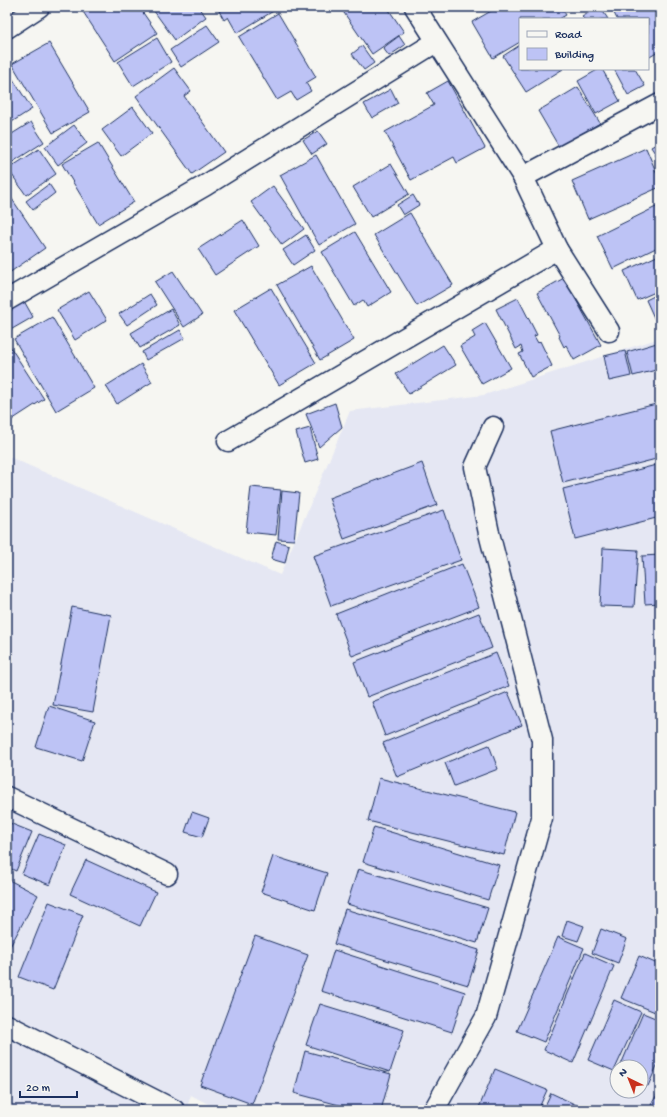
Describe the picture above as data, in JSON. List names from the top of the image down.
{
  "legend": ["Road", "Building"],
  "scale_bar": "20 m",
  "north": "top left"
}
